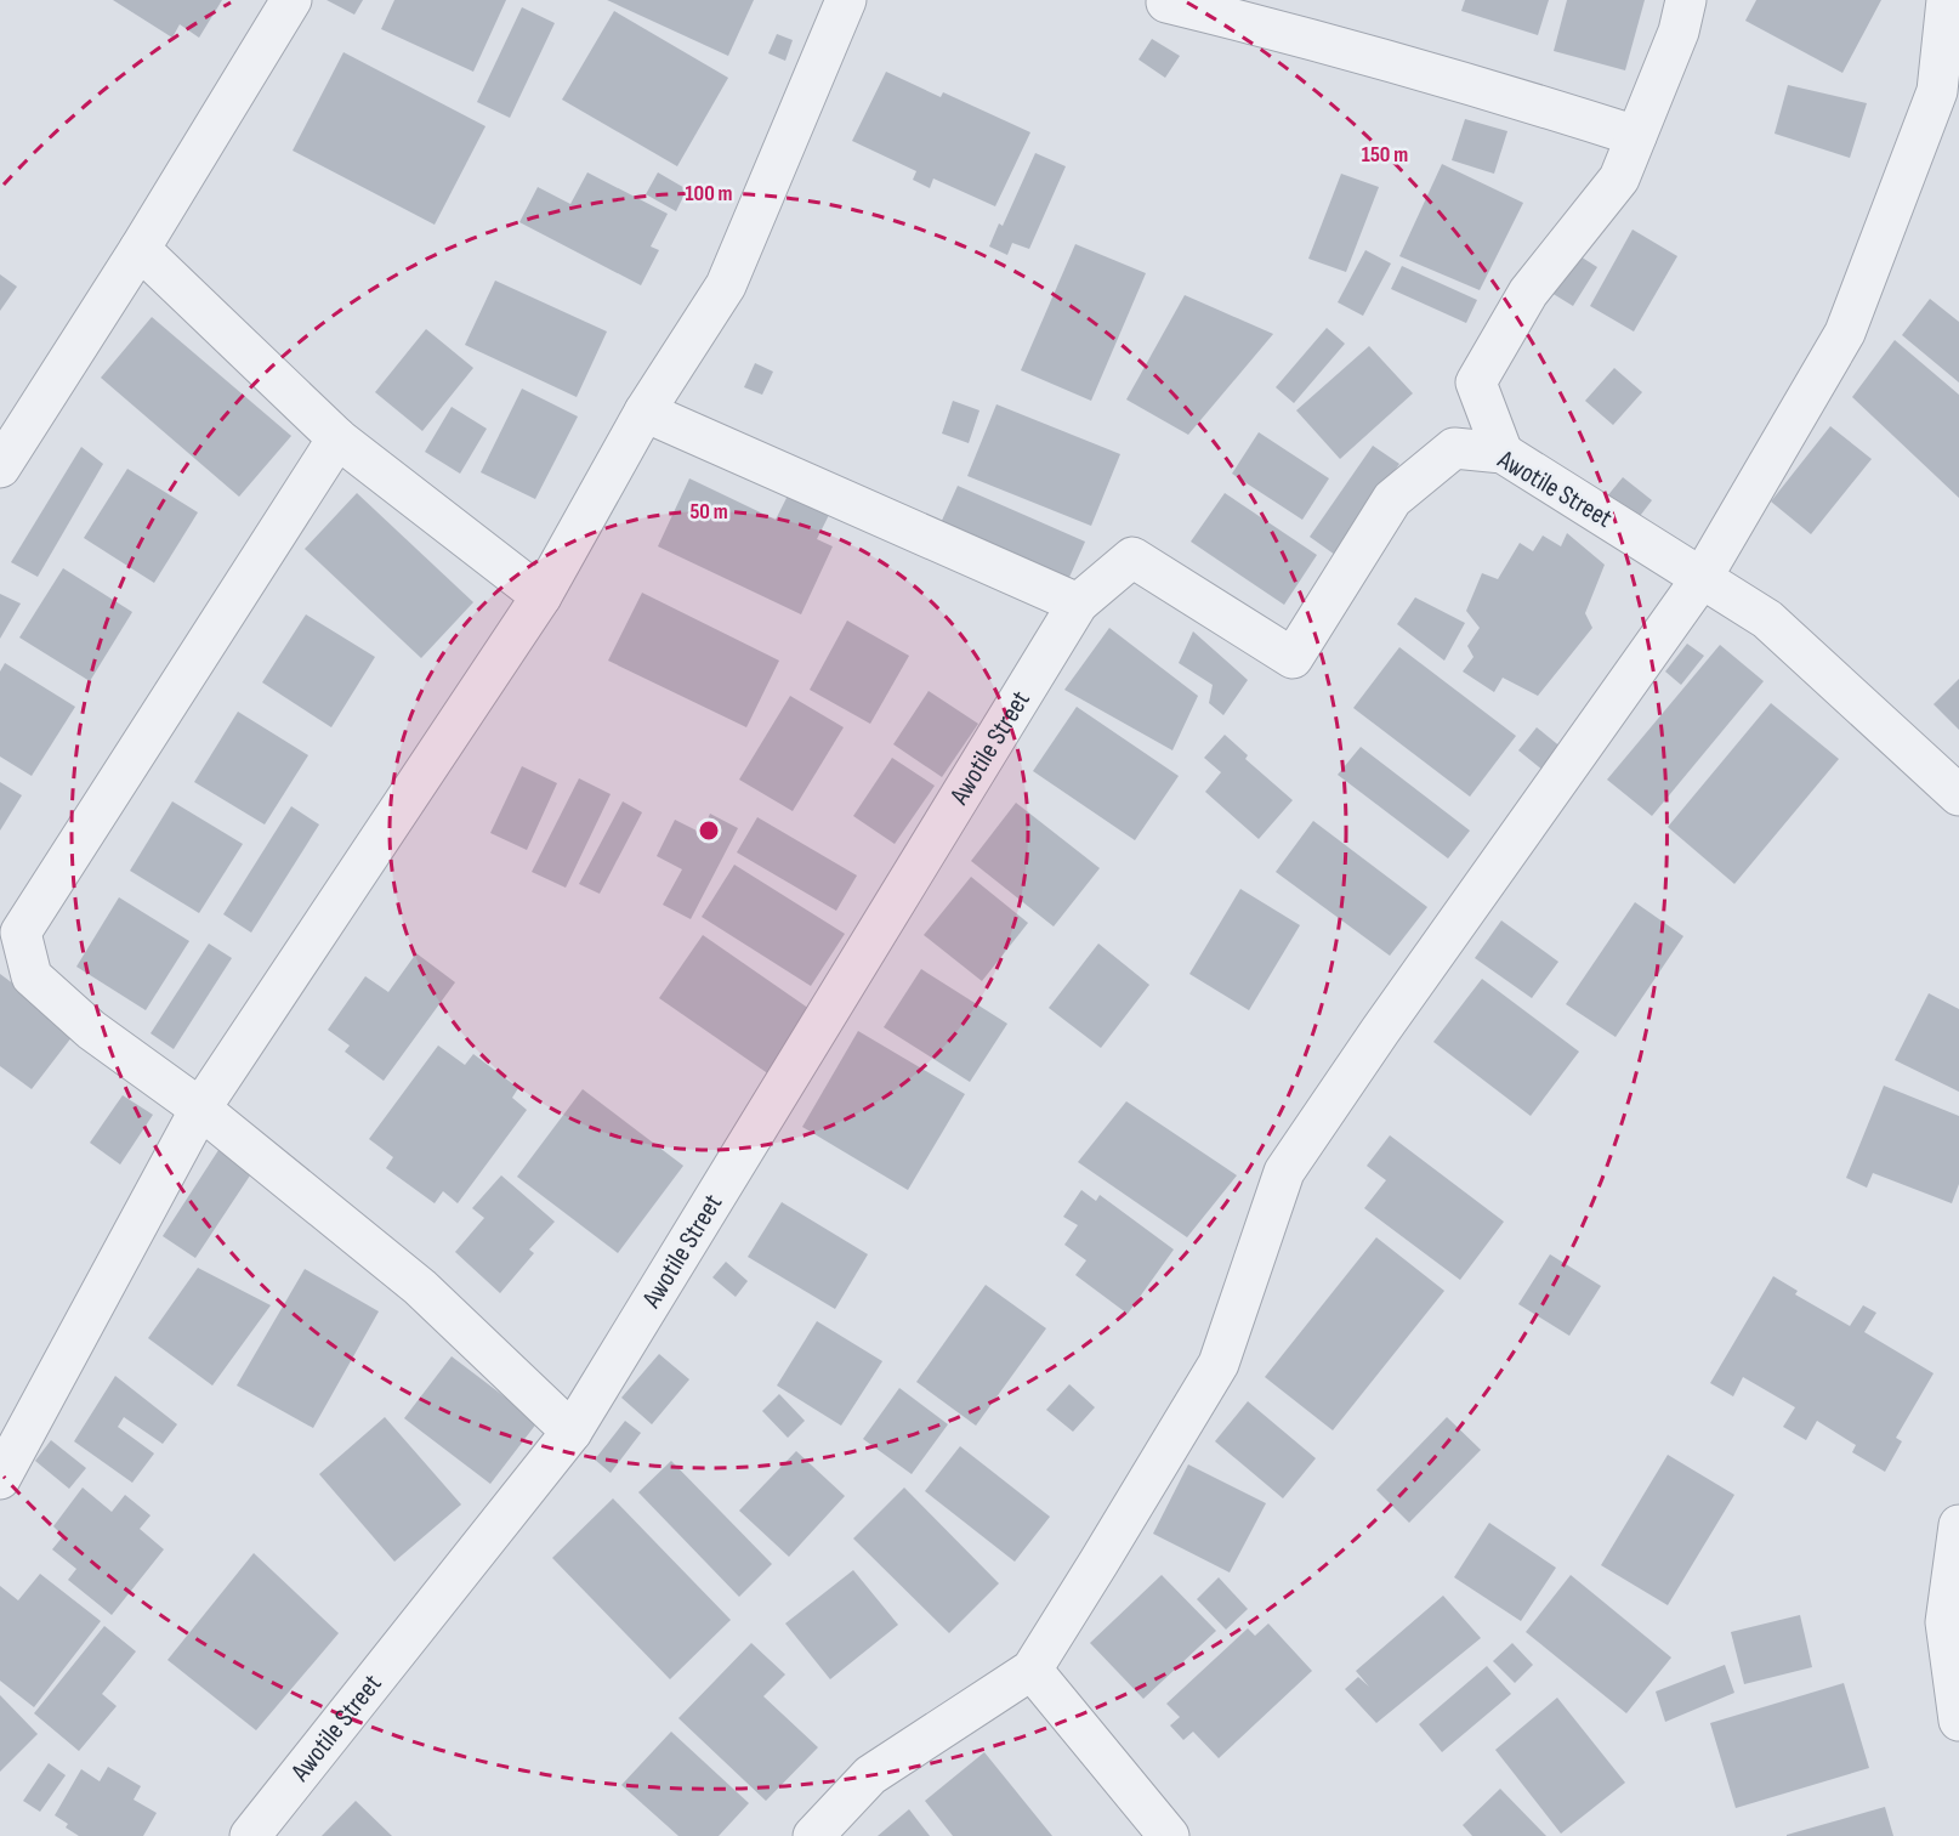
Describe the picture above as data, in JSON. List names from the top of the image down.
{
  "streets": {
    "street": ["Awotile Street"]
  },
  "rings": ["150 m", "100 m", "50 m"]
}
